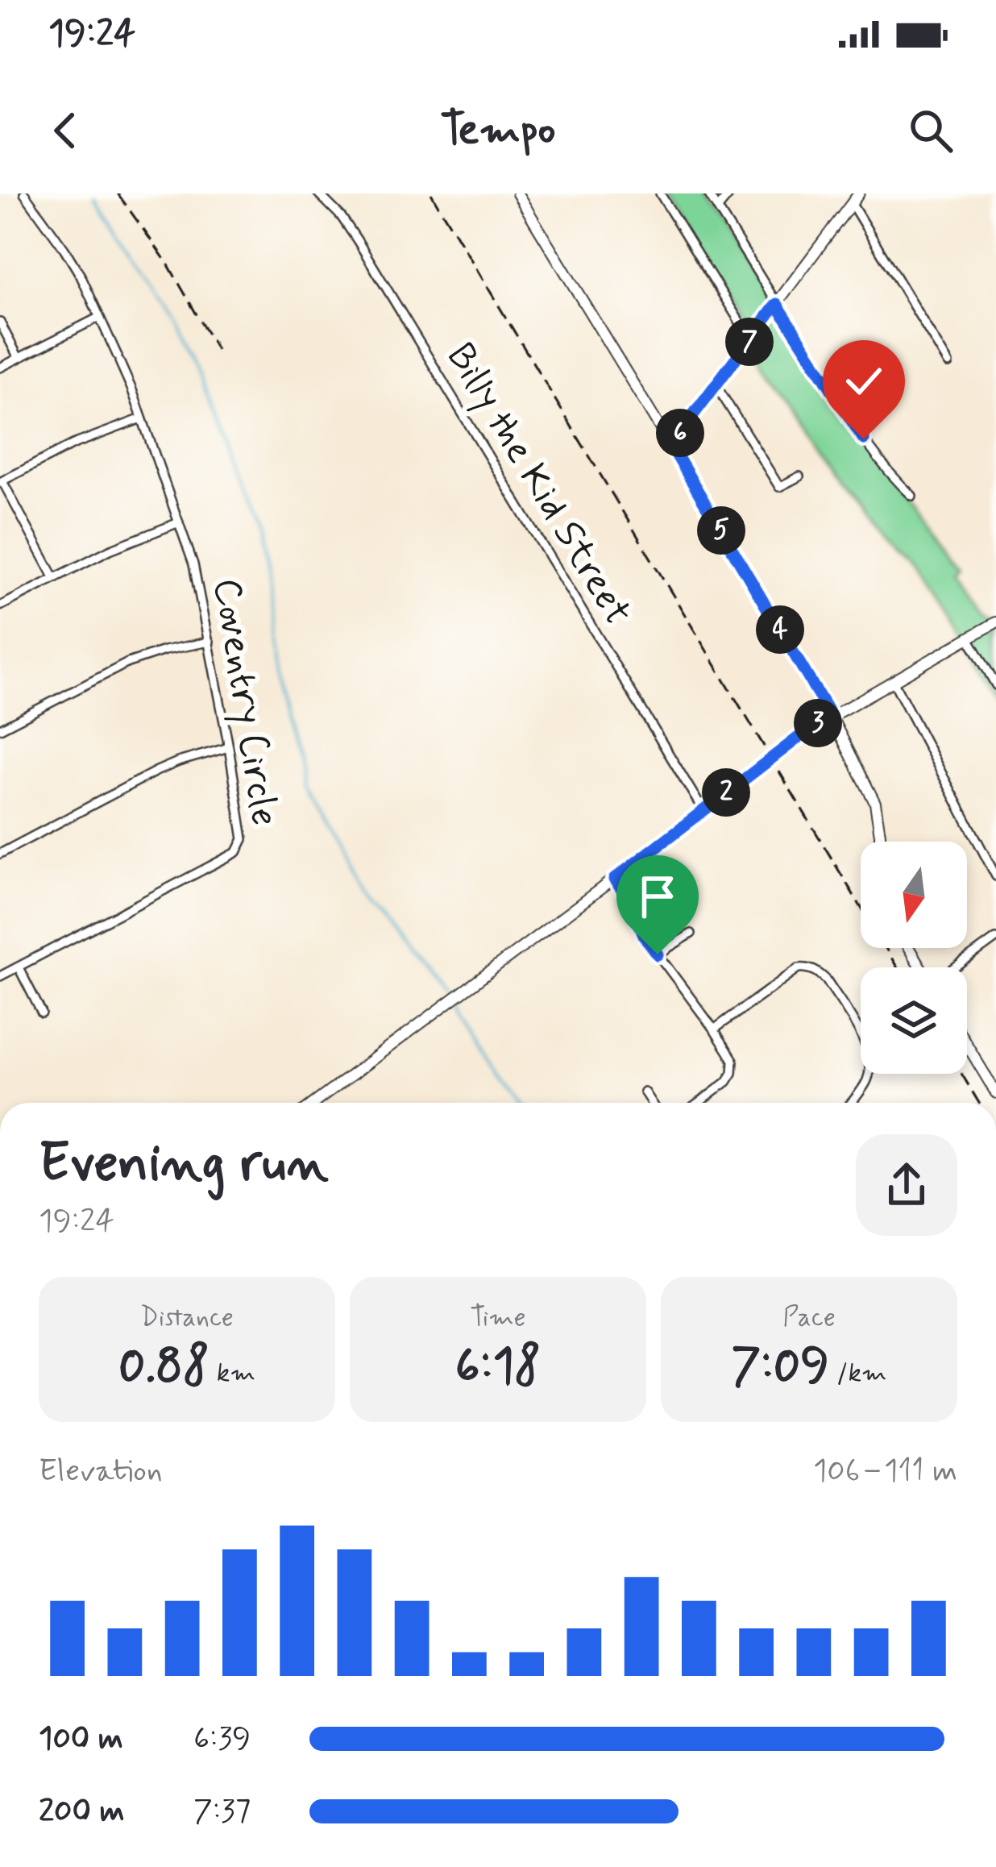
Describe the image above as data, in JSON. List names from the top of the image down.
{
  "streets": {
    "street": ["Billy the Kid Street", "Coventry Circle"]
  },
  "north": "bottom",
  "page": {
    "status": "19:24",
    "header": "Tempo",
    "pins": [
      "7",
      "6",
      "5",
      "4",
      "3",
      "2"
    ],
    "heading": ["Evening run", "19:24"],
    "stats": [
      ["Distance", "0.88 km"],
      ["Time", "6:18"],
      ["Pace", "7:09 /km"]
    ],
    "chart": ["Elevation", "106–111 m"],
    "list": [
      {
        "name": "100 m",
        "note": "6:39"
      },
      {
        "name": "200 m",
        "note": "7:37"
      }
    ]
  }
}
